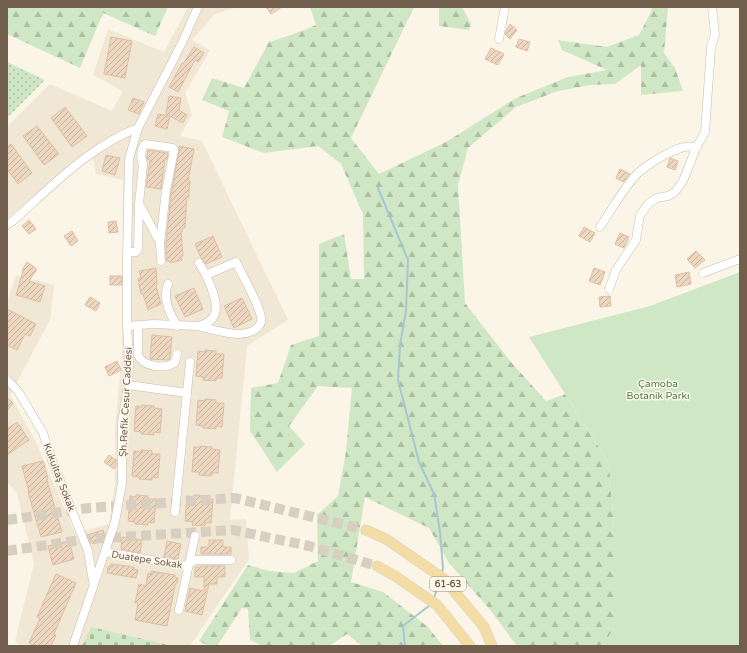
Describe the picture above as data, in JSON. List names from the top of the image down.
{
  "streets": {
    "main road": ["61-63"],
    "street": ["Şh.Refik Cesur Caddesi", "Kukultaş Sokak", "Duatepe Sokak"]
  },
  "crossings": [
    ["Şh.Refik Cesur Caddesi", "Kukultaş Sokak"],
    ["Şh.Refik Cesur Caddesi", "Duatepe Sokak"]
  ],
  "parks": ["Çamoba Botanik Parkı"]
}
